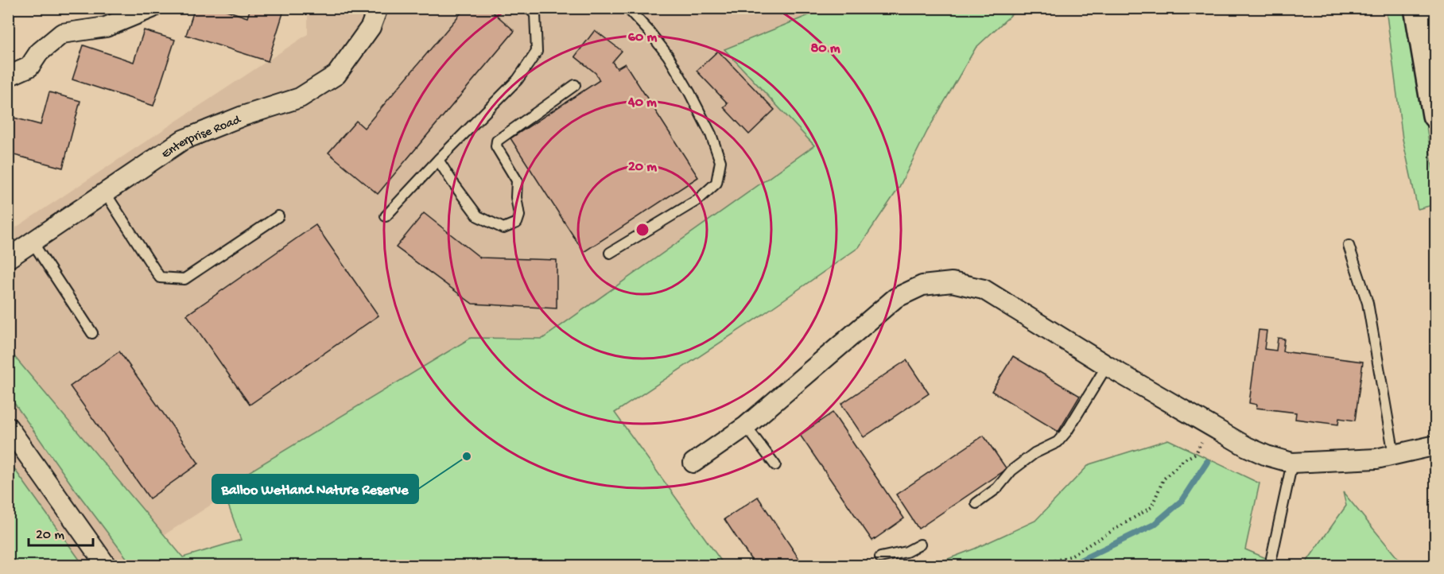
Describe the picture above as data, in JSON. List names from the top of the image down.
{
  "streets": {
    "street": ["Enterprise Road"]
  },
  "places": ["Balloo Wetland Nature Reserve"],
  "scale_bar": "20 m",
  "rings": [
    "60 m",
    "80 m",
    "40 m",
    "20 m"
  ]
}
